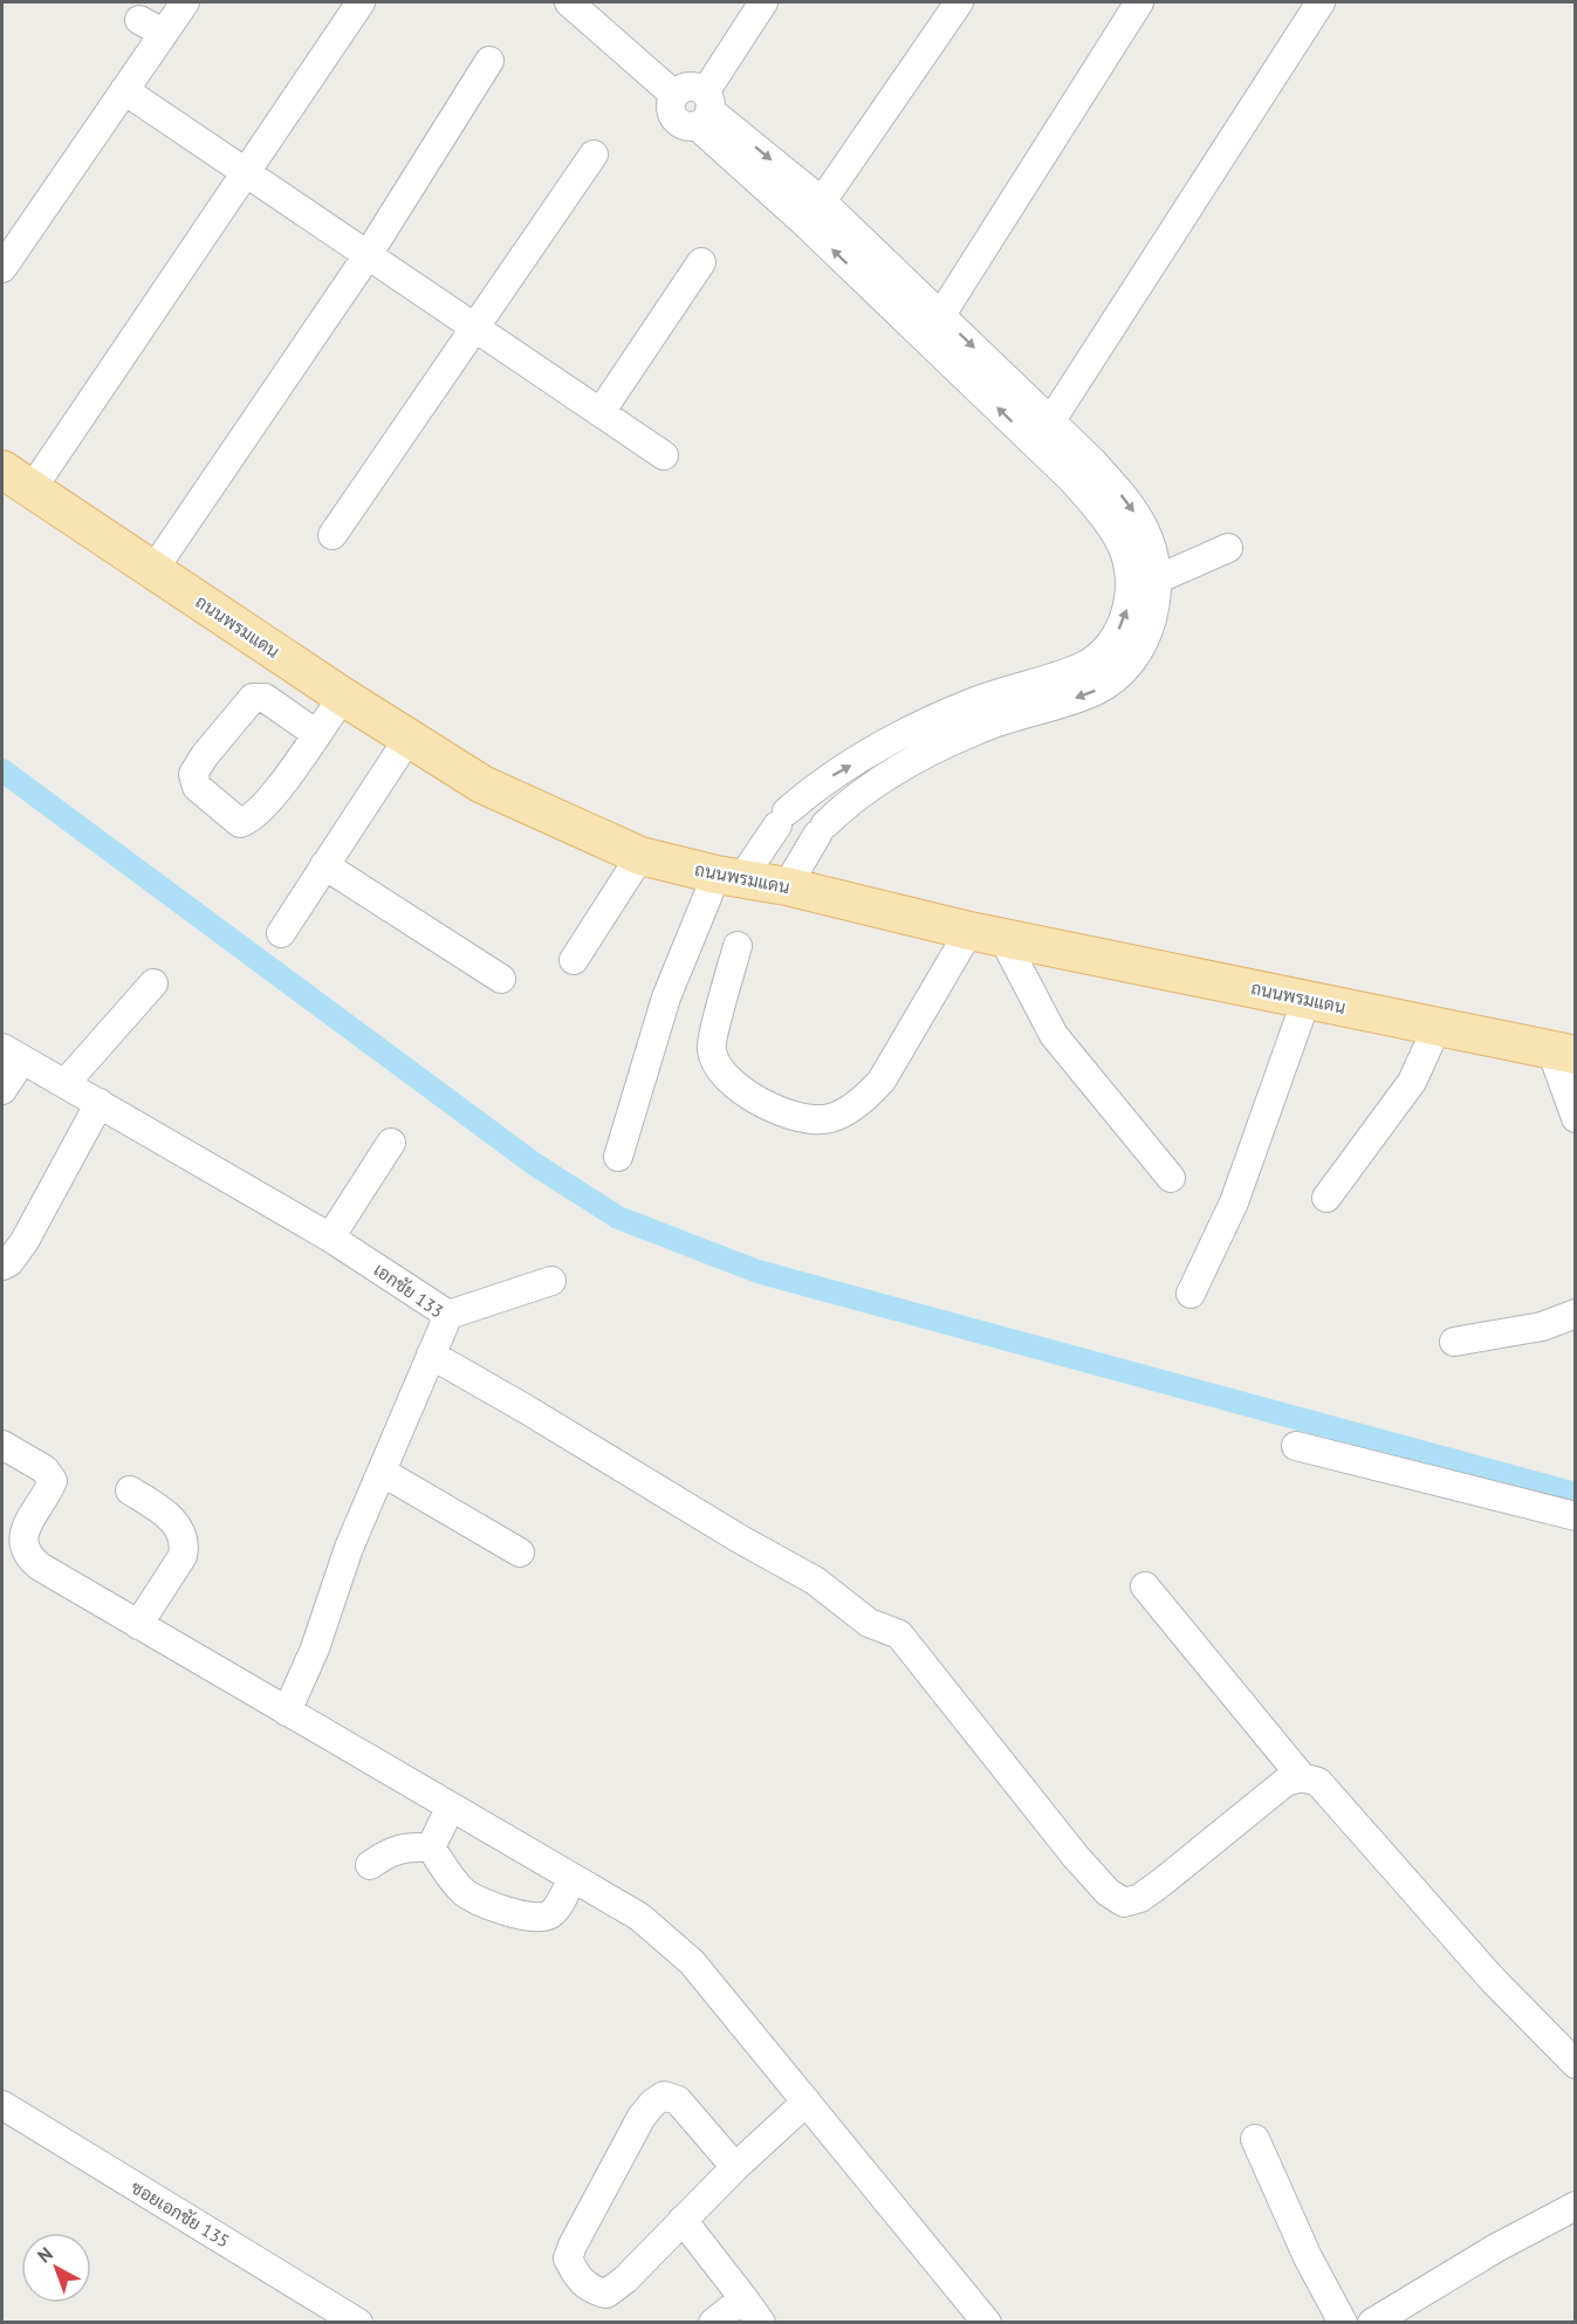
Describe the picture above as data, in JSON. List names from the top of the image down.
{
  "streets": {
    "main road": ["ถนนพรมแดน"],
    "street": ["เอกชัย 133", "ซอยเอกชัย 135"]
  },
  "north": "top left"
}
